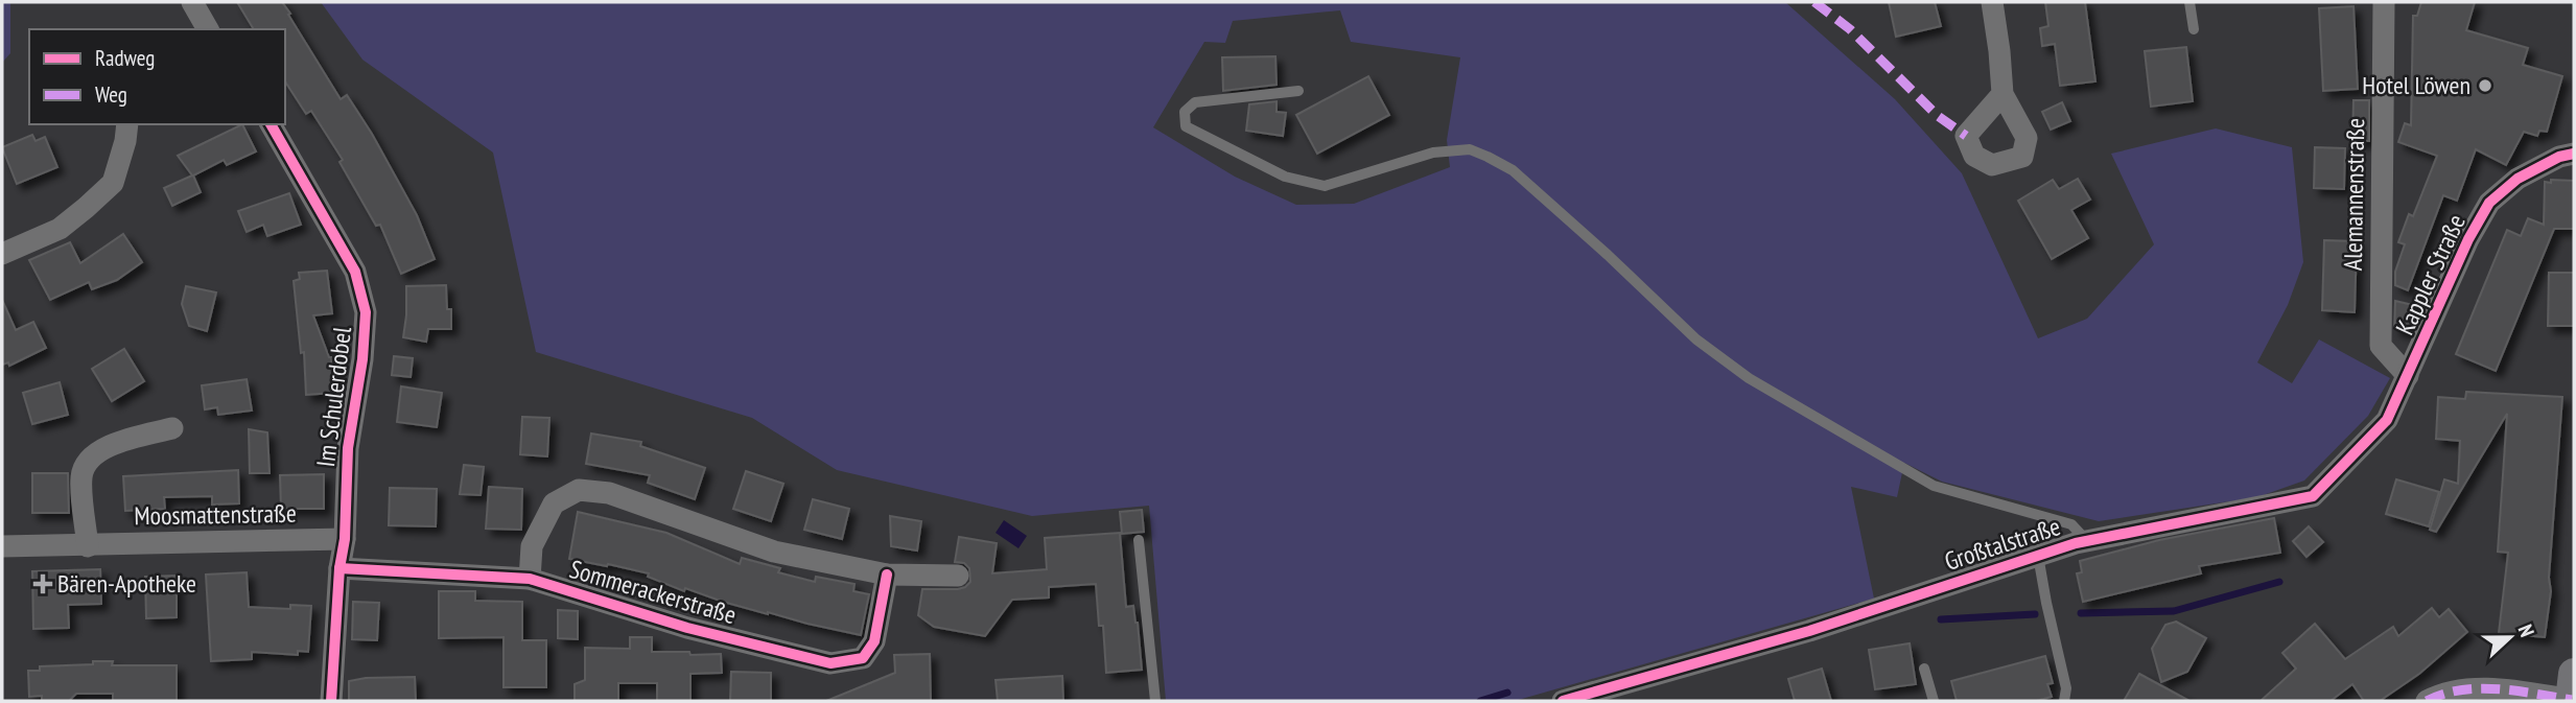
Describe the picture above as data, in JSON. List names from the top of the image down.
{
  "streets": {
    "street": [
      "Alemannenstraße",
      "Kappler Straße",
      "Im Schulerdobel",
      "Moosmattenstraße",
      "Großtalstraße",
      "Sommerackerstraße"
    ]
  },
  "crossings": [
    ["Alemannenstraße", "Kappler Straße"],
    ["Alemannenstraße", "Großtalstraße"],
    ["Kappler Straße", "Großtalstraße"],
    ["Im Schulerdobel", "Moosmattenstraße"],
    ["Im Schulerdobel", "Sommerackerstraße"]
  ],
  "places": {
    "other": ["Hotel Löwen"],
    "health": ["Bären-Apotheke"]
  },
  "legend": ["Radweg", "Weg"],
  "north": "right"
}
